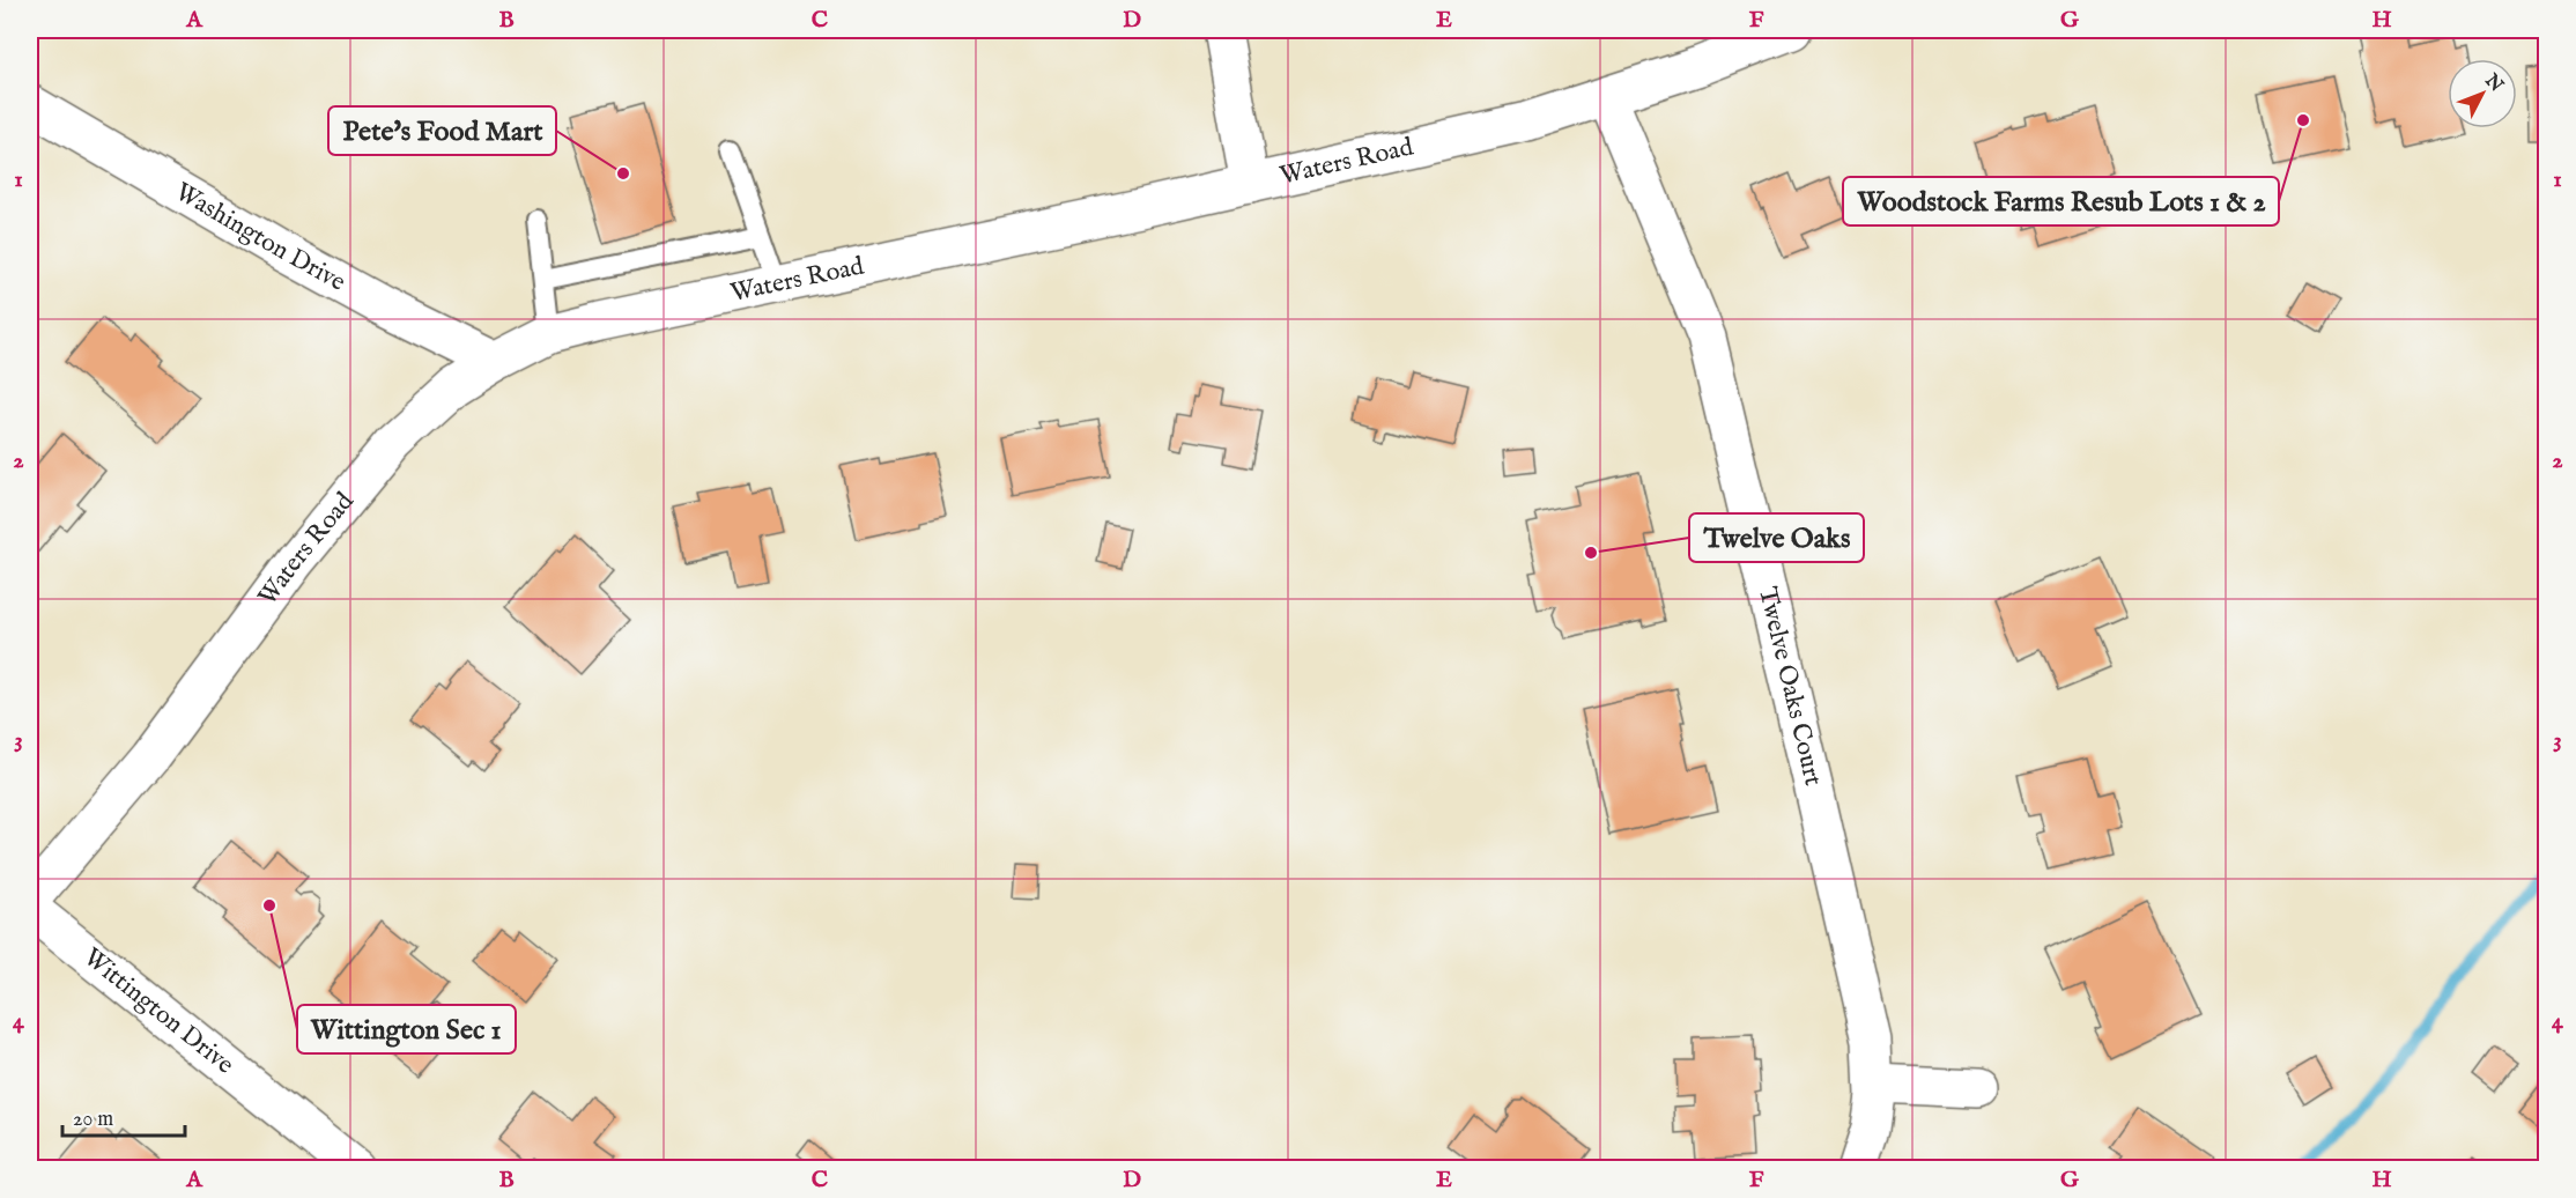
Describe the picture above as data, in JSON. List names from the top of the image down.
{
  "streets": {
    "street": [
      "Waters Road",
      "Washington Drive",
      "Twelve Oaks Court",
      "Wittington Drive"
    ]
  },
  "crossings": [
    ["Waters Road", "Washington Drive"],
    ["Waters Road", "Twelve Oaks Court"]
  ],
  "places": [
    "Woodstock Farms Resub Lots 1 & 2",
    "Pete's Food Mart",
    "Twelve Oaks",
    "Wittington Sec 1"
  ],
  "scale_bar": "20 m",
  "north": "top right",
  "grid": {
    "columns": [
      "A",
      "B",
      "C",
      "D",
      "E",
      "F",
      "G",
      "H"
    ],
    "rows": [
      "1",
      "2",
      "3",
      "4"
    ]
  }
}
